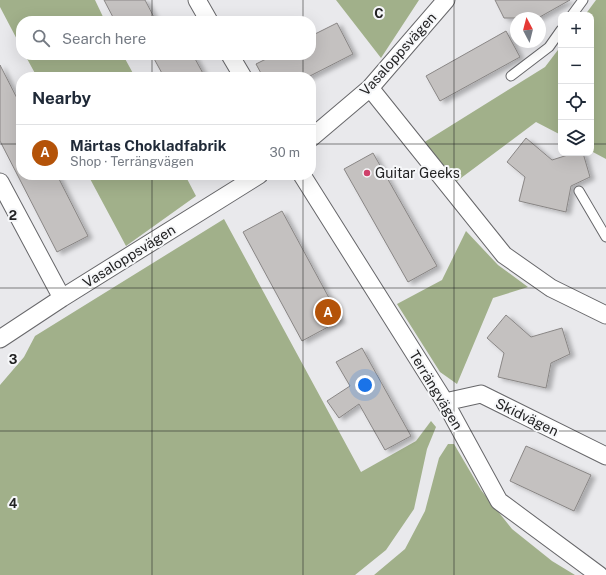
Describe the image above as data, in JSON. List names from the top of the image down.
{
  "streets": {
    "street": ["Vasaloppsvägen", "Terrängvägen", "Skidvägen"]
  },
  "crossings": [
    ["Terrängvägen", "Skidvägen"]
  ],
  "places": ["Guitar Geeks"],
  "north": "top",
  "page": {
    "map_buttons": ["+", "−"],
    "search": "Search here",
    "heading": "Nearby",
    "list": [
      {
        "mark": "A",
        "name": "Märtas Chokladfabrik",
        "note": "Shop · Terrängvägen",
        "value": "30 m"
      }
    ],
    "pins": "A"
  },
  "grid": {
    "columns": ["C"],
    "rows": ["2", "3", "4"]
  }
}
